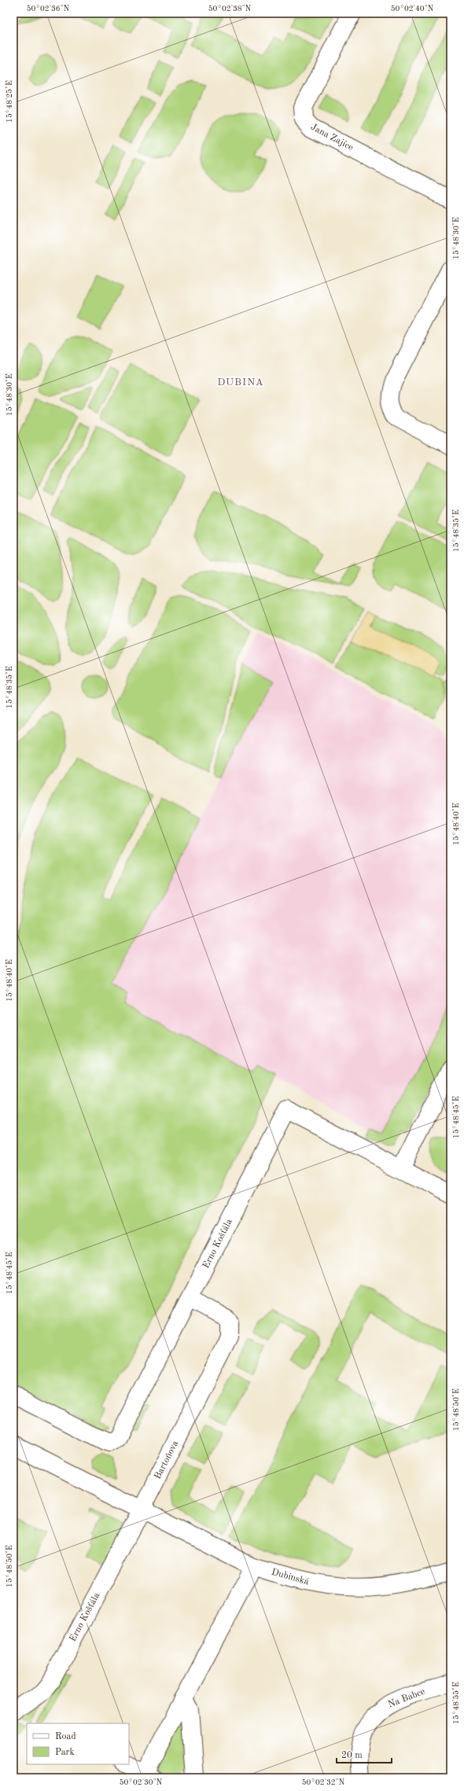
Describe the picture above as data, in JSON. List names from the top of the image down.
{
  "streets": {
    "street": [
      "Jana Zajíce",
      "Erno Košťála",
      "Bartoňova",
      "Dubinská",
      "Na Babce"
    ]
  },
  "crossings": [
    ["Erno Košťála", "Bartoňova"],
    ["Erno Košťála", "Dubinská"],
    ["Bartoňova", "Dubinská"]
  ],
  "districts": ["DUBINA"],
  "legend": ["Road", "Park"],
  "scale_bar": "20 m",
  "coordinates": [
    "50°02'36\"N",
    "50°02'38\"N",
    "50°02'40\"N",
    "15°48'25\"E",
    "15°48'30\"E",
    "15°48'35\"E",
    "15°48'40\"E",
    "15°48'45\"E",
    "15°48'50\"E",
    "15°48'55\"E",
    "50°02'30\"N",
    "50°02'32\"N"
  ]
}
